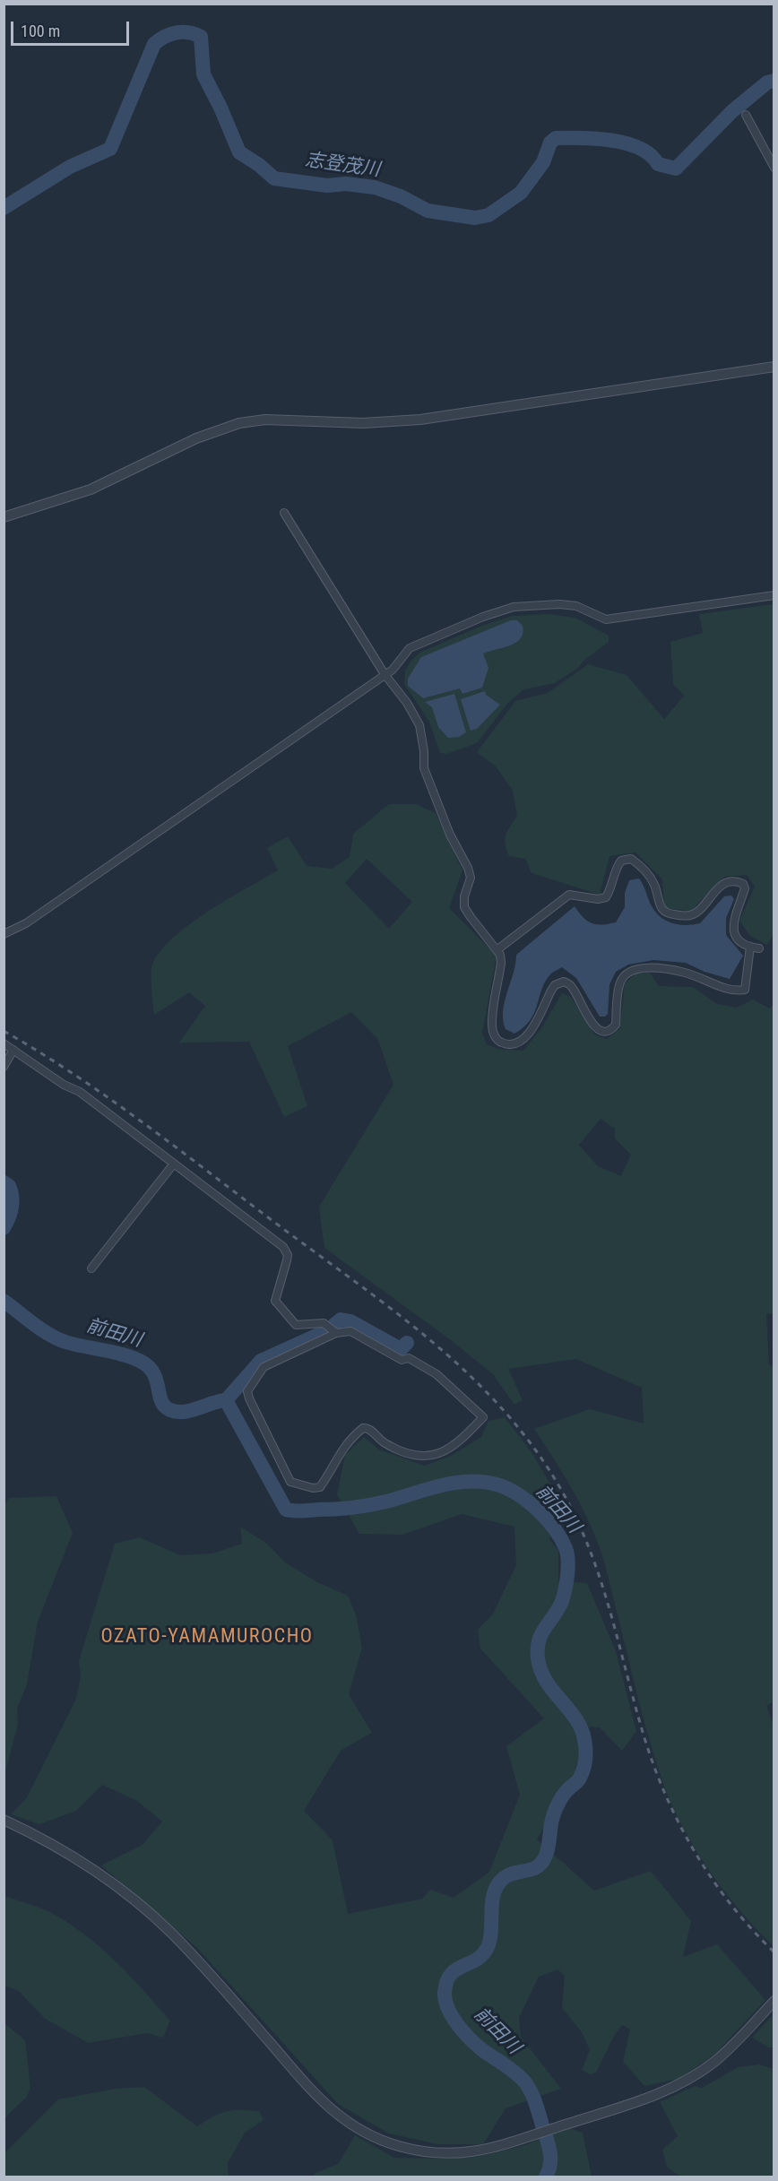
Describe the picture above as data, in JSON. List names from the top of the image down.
{
  "districts": ["OZATO-YAMAMUROCHO"],
  "water": ["志登茂川", "前田川"],
  "scale_bar": "100 m"
}
